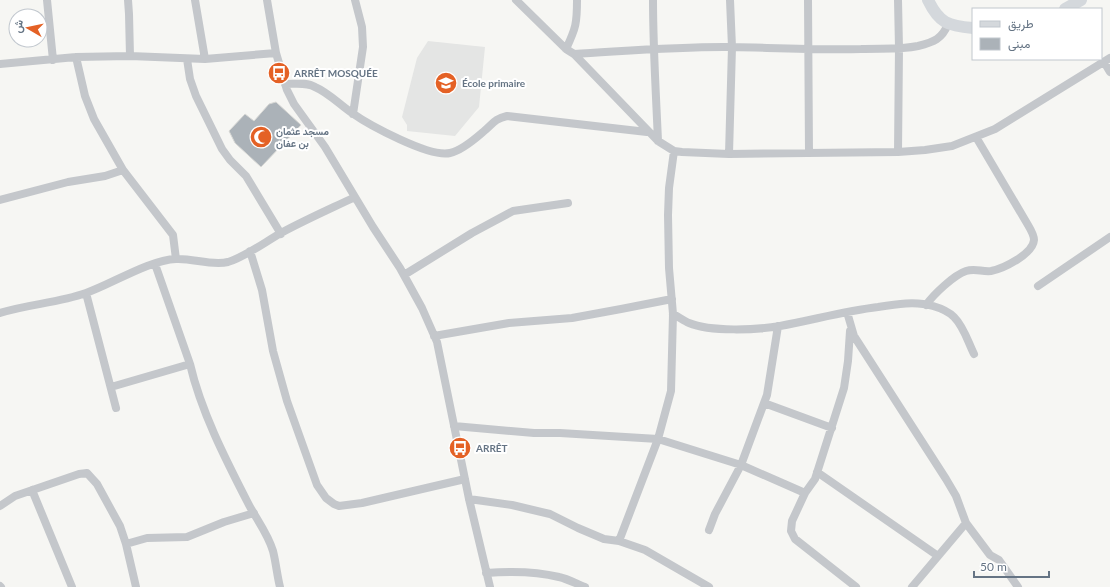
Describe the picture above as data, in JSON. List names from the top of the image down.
{
  "places": {
    "bus stop": ["ARRÊT MOSQUÉE", "ARRÊT"],
    "school or university": ["École primaire"],
    "mosque": ["مسجد عثمان بن عفان"]
  },
  "legend": ["طريق", "مبنى"],
  "scale_bar": "50 m",
  "north": "left"
}
